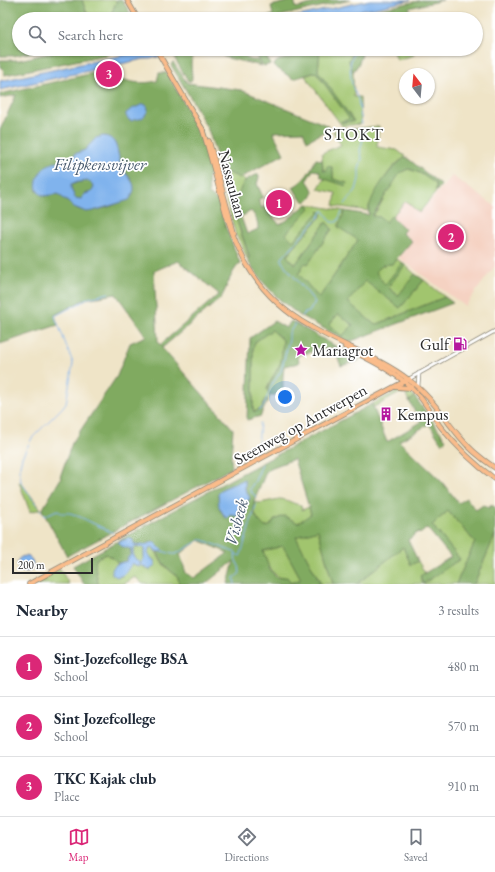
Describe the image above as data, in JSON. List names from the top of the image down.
{
  "streets": {
    "main road": ["Nassaulaan", "Steenweg op Antwerpen"]
  },
  "crossings": [
    ["Nassaulaan", "Steenweg op Antwerpen"]
  ],
  "districts": ["STOKT"],
  "water": ["Filipkensvijver", "Visbeek"],
  "places": {
    "fuel station": ["Gulf"],
    "place": ["Mariagrot"],
    "building": ["Kempus"]
  },
  "scale_bar": "200 m",
  "north": "top",
  "page": {
    "search": "Search here",
    "pins": ["3", "1", "2"],
    "scale": "200 m",
    "heading": ["Nearby", "3 results"],
    "list": [
      {
        "mark": "1",
        "name": "Sint-Jozefcollege BSA",
        "note": "School",
        "value": "480 m"
      },
      {
        "mark": "2",
        "name": "Sint Jozefcollege",
        "note": "School",
        "value": "570 m"
      },
      {
        "mark": "3",
        "name": "TKC Kajak club",
        "note": "Place",
        "value": "910 m"
      }
    ],
    "nav": ["Map", "Directions", "Saved"]
  }
}
